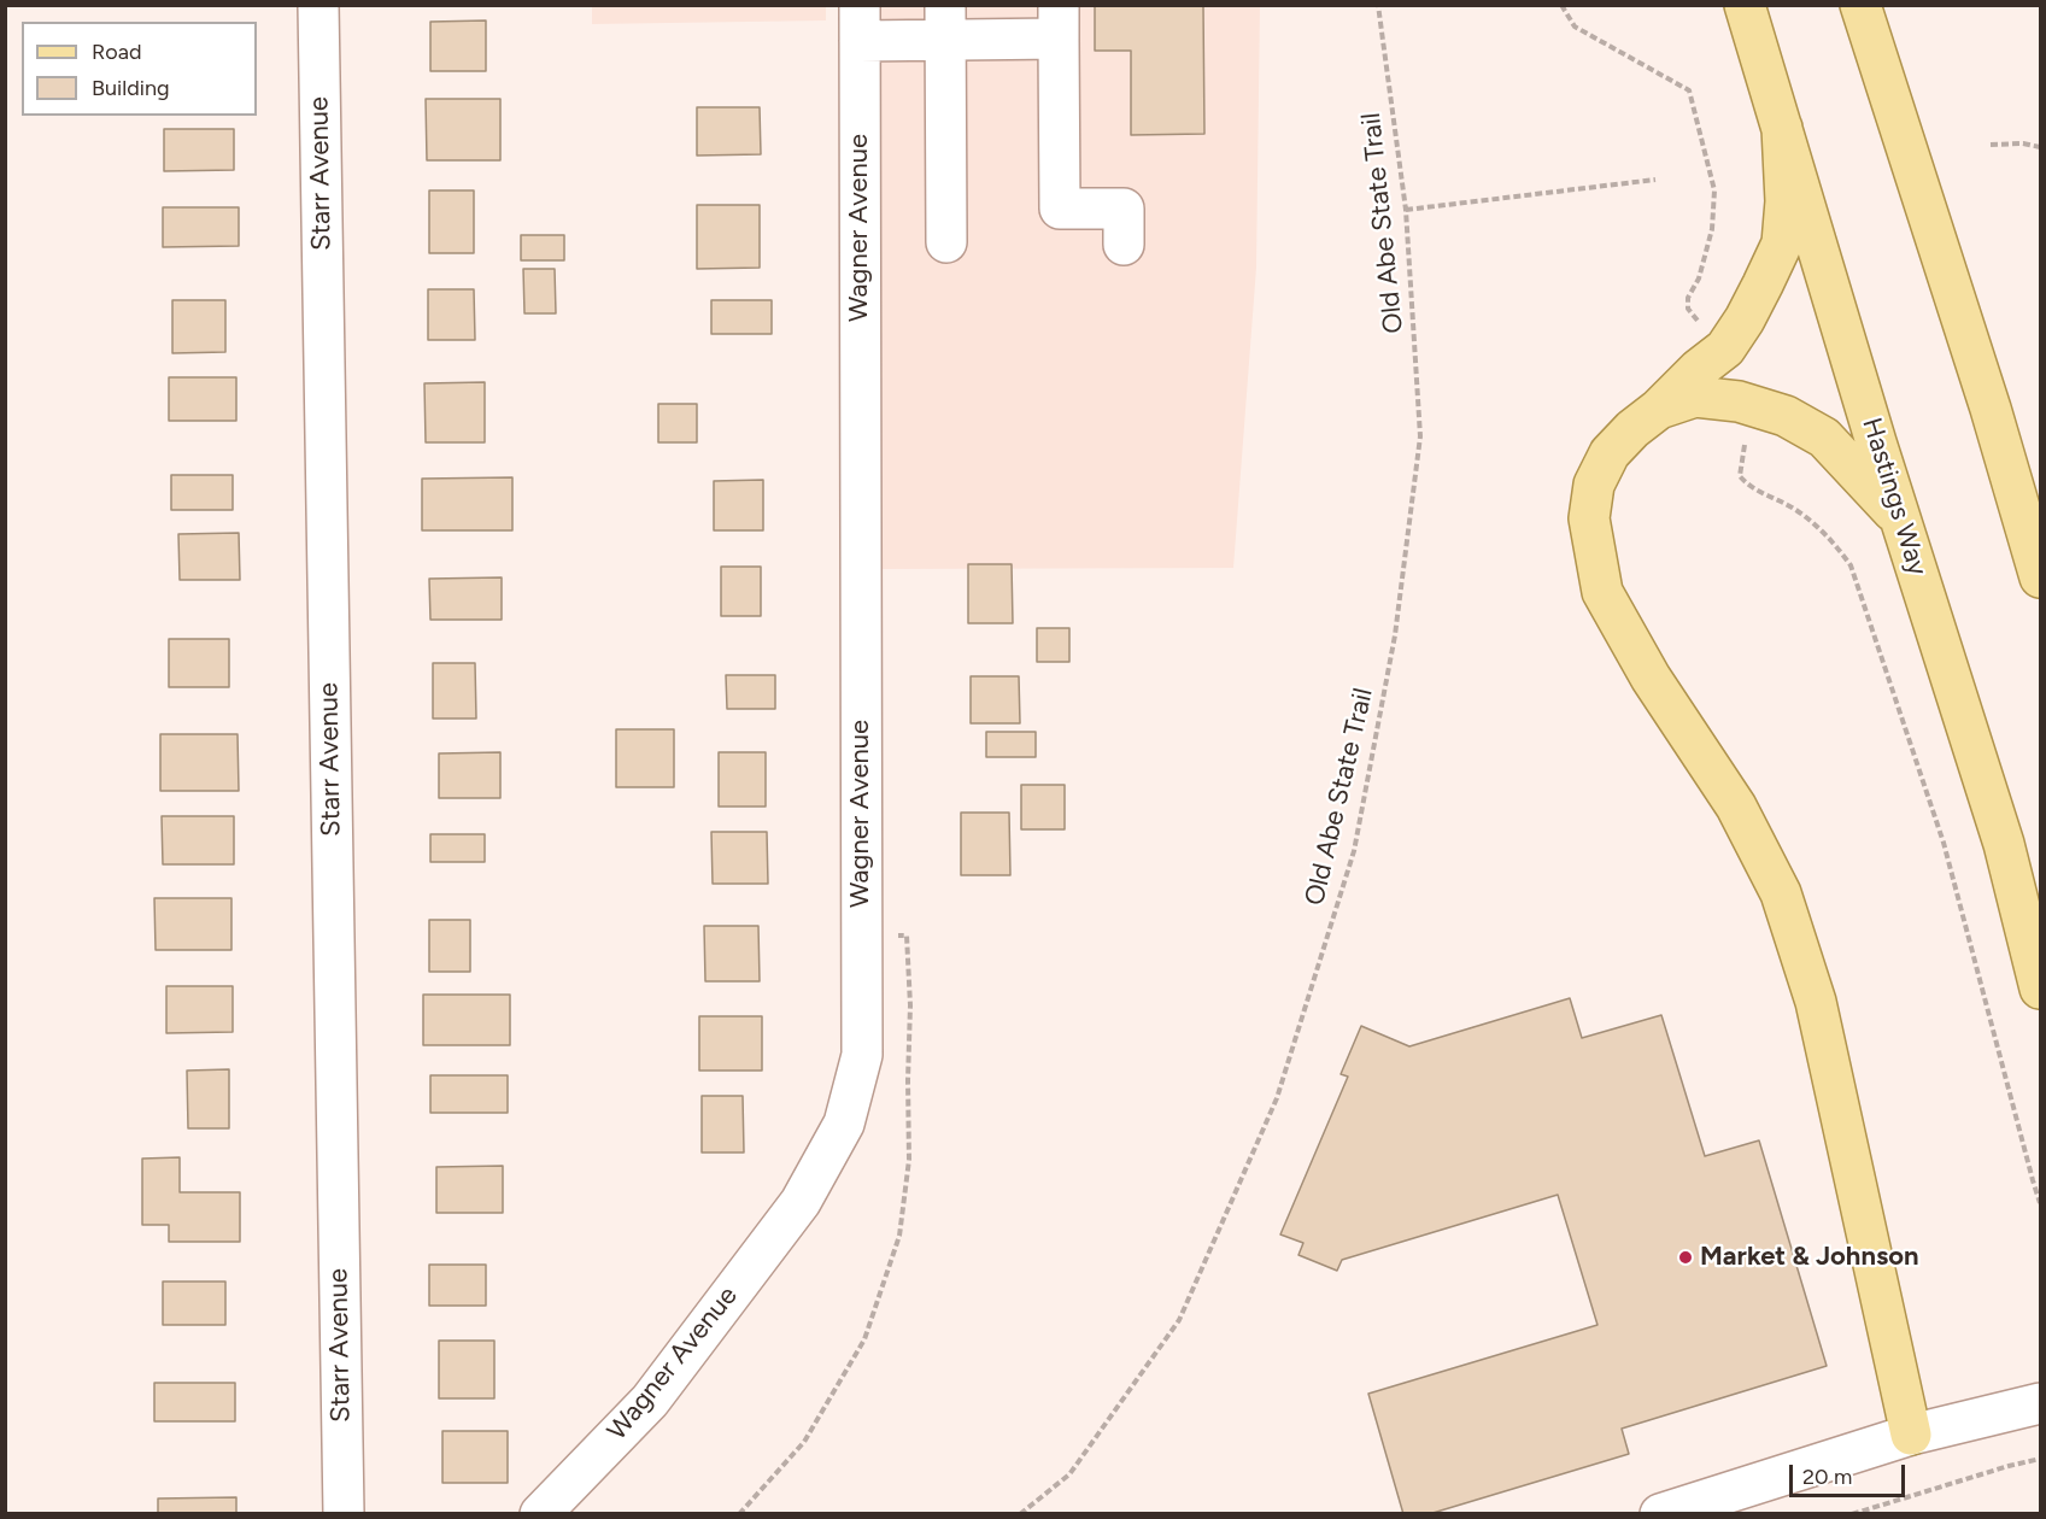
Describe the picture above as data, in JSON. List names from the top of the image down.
{
  "streets": {
    "main road": ["Hastings Way"],
    "street": ["Starr Avenue", "Wagner Avenue"],
    "path": ["Old Abe State Trail"]
  },
  "places": ["Market & Johnson"],
  "legend": ["Road", "Building"],
  "scale_bar": "20 m"
}
